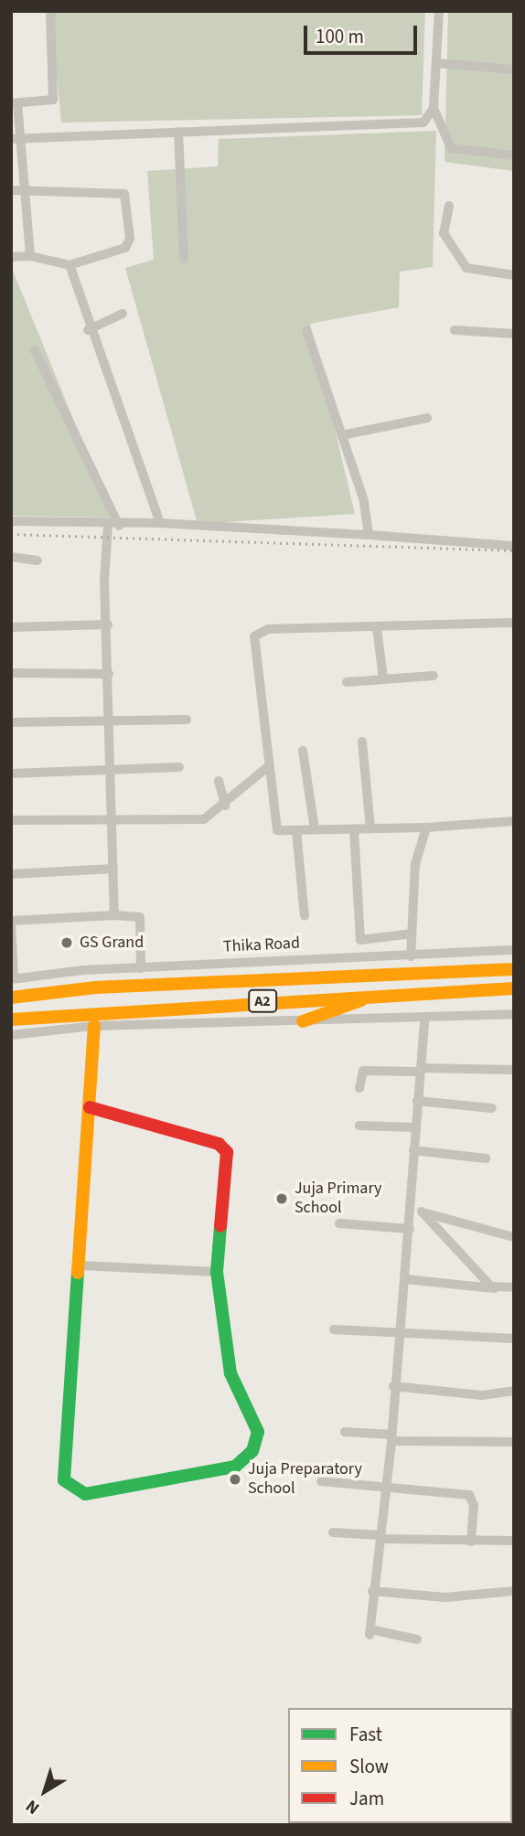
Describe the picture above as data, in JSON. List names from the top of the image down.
{
  "streets": {
    "main road": ["A2"],
    "street": ["Thika Road"]
  },
  "places": ["GS Grand", "Juja Primary School", "Juja Preparatory School"],
  "legend": ["Fast", "Slow", "Jam"],
  "scale_bar": "100 m",
  "north": "bottom left"
}
